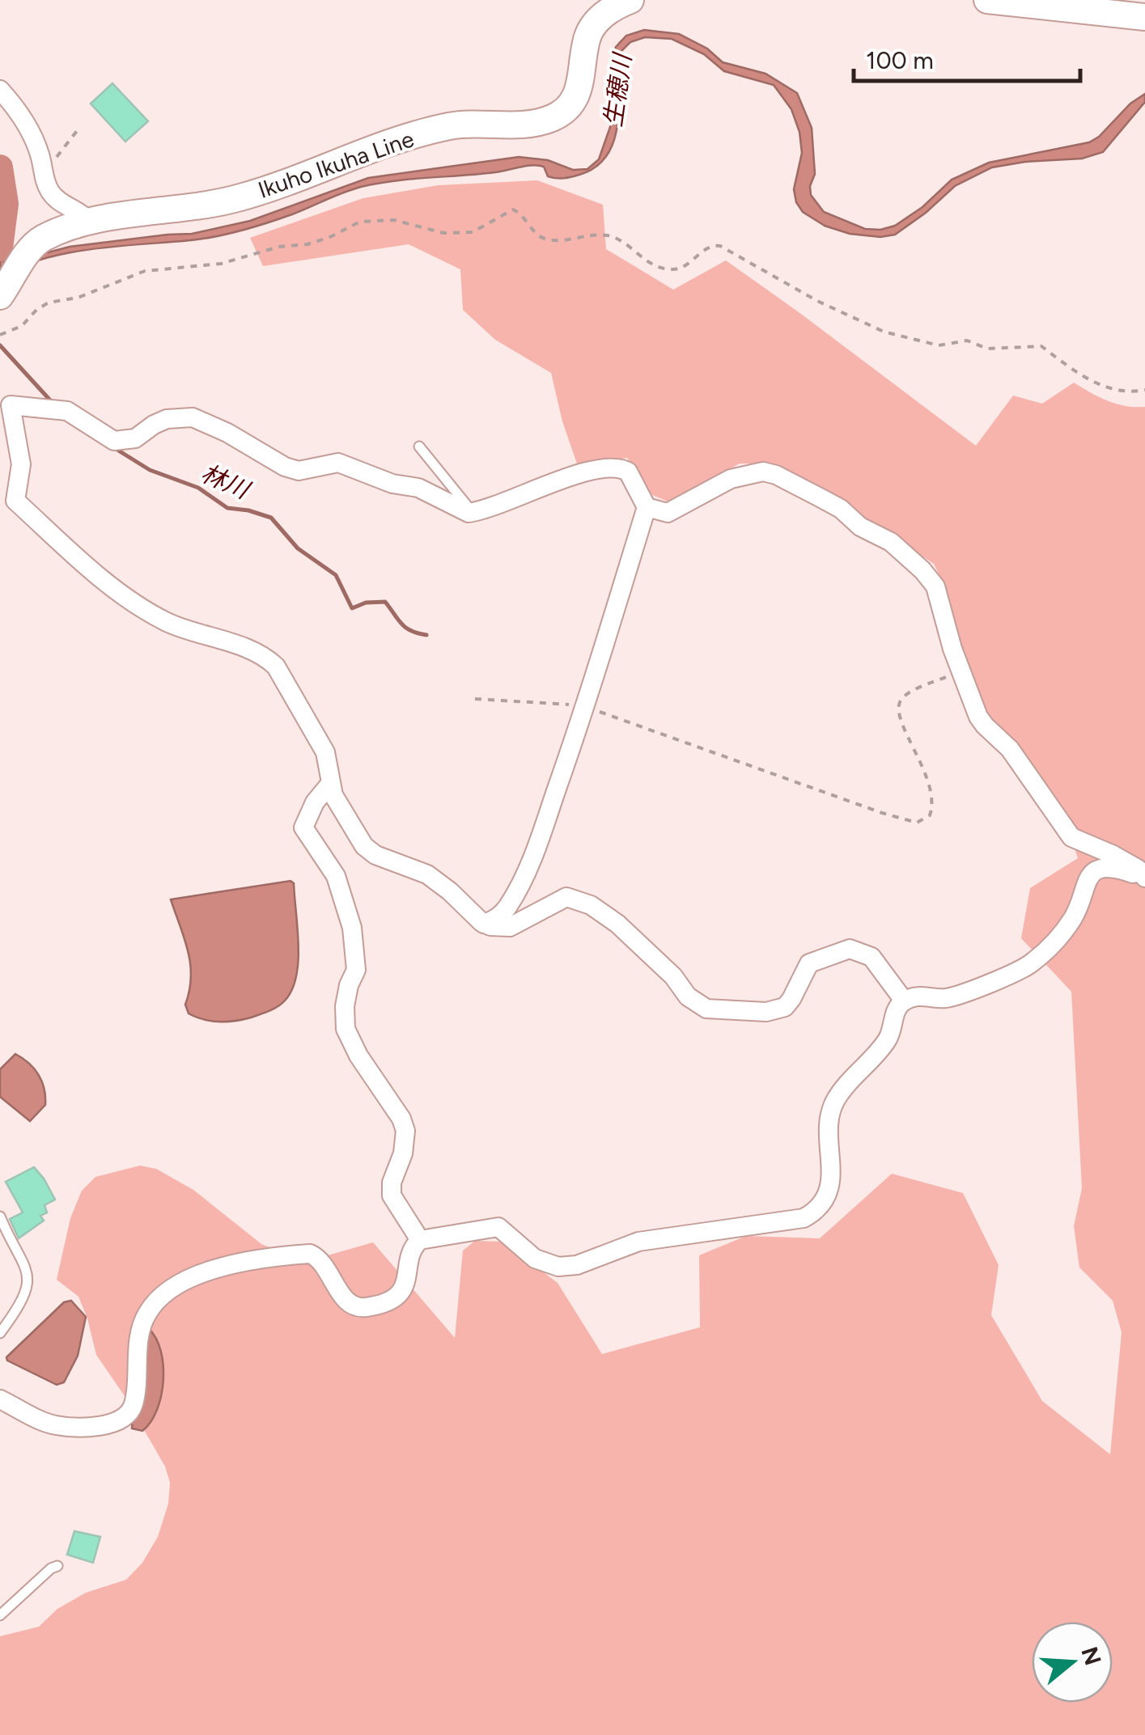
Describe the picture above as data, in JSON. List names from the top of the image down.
{
  "streets": {
    "main road": ["Ikuho Ikuha Line"]
  },
  "water": ["生穂川", "林川"],
  "scale_bar": "100 m",
  "north": "right"
}
